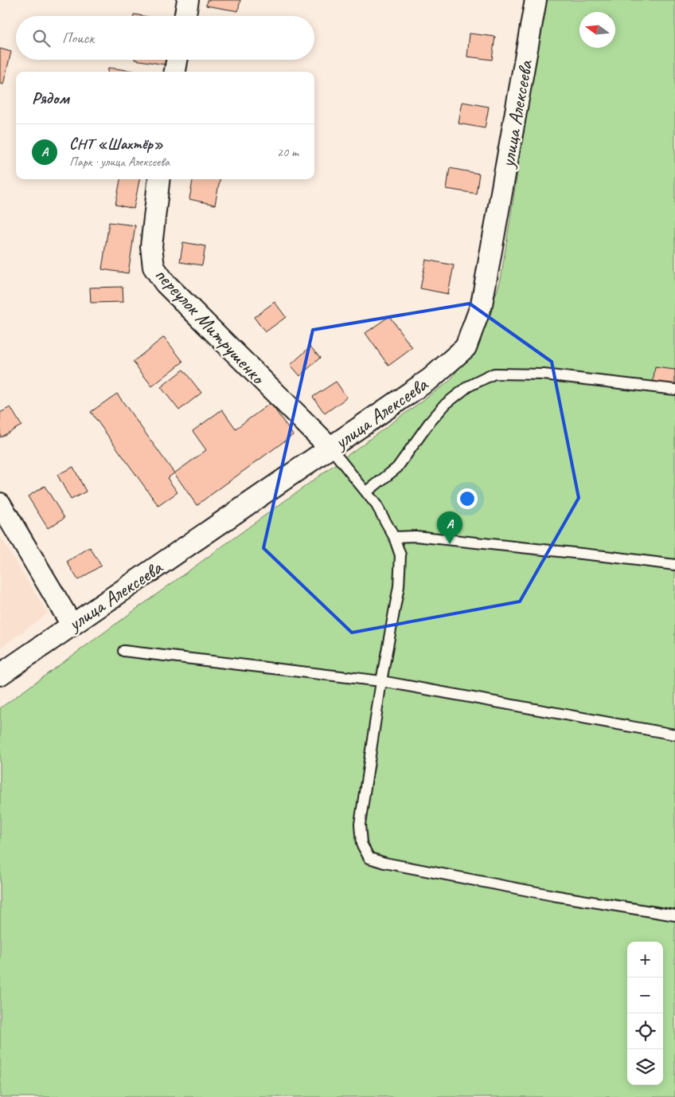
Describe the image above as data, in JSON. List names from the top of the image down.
{
  "streets": {
    "street": ["улица Алексеева", "переулок Митрушенко"]
  },
  "crossings": [
    ["улица Алексеева", "переулок Митрушенко"]
  ],
  "north": "left",
  "page": {
    "search": "Поиск",
    "heading": "Рядом",
    "list": [
      {
        "mark": "A",
        "name": "СНТ «Шахтёр»",
        "note": "Парк · улица Алексеева",
        "value": "20 m"
      }
    ],
    "pins": "A",
    "map_buttons": ["+", "−"]
  }
}
